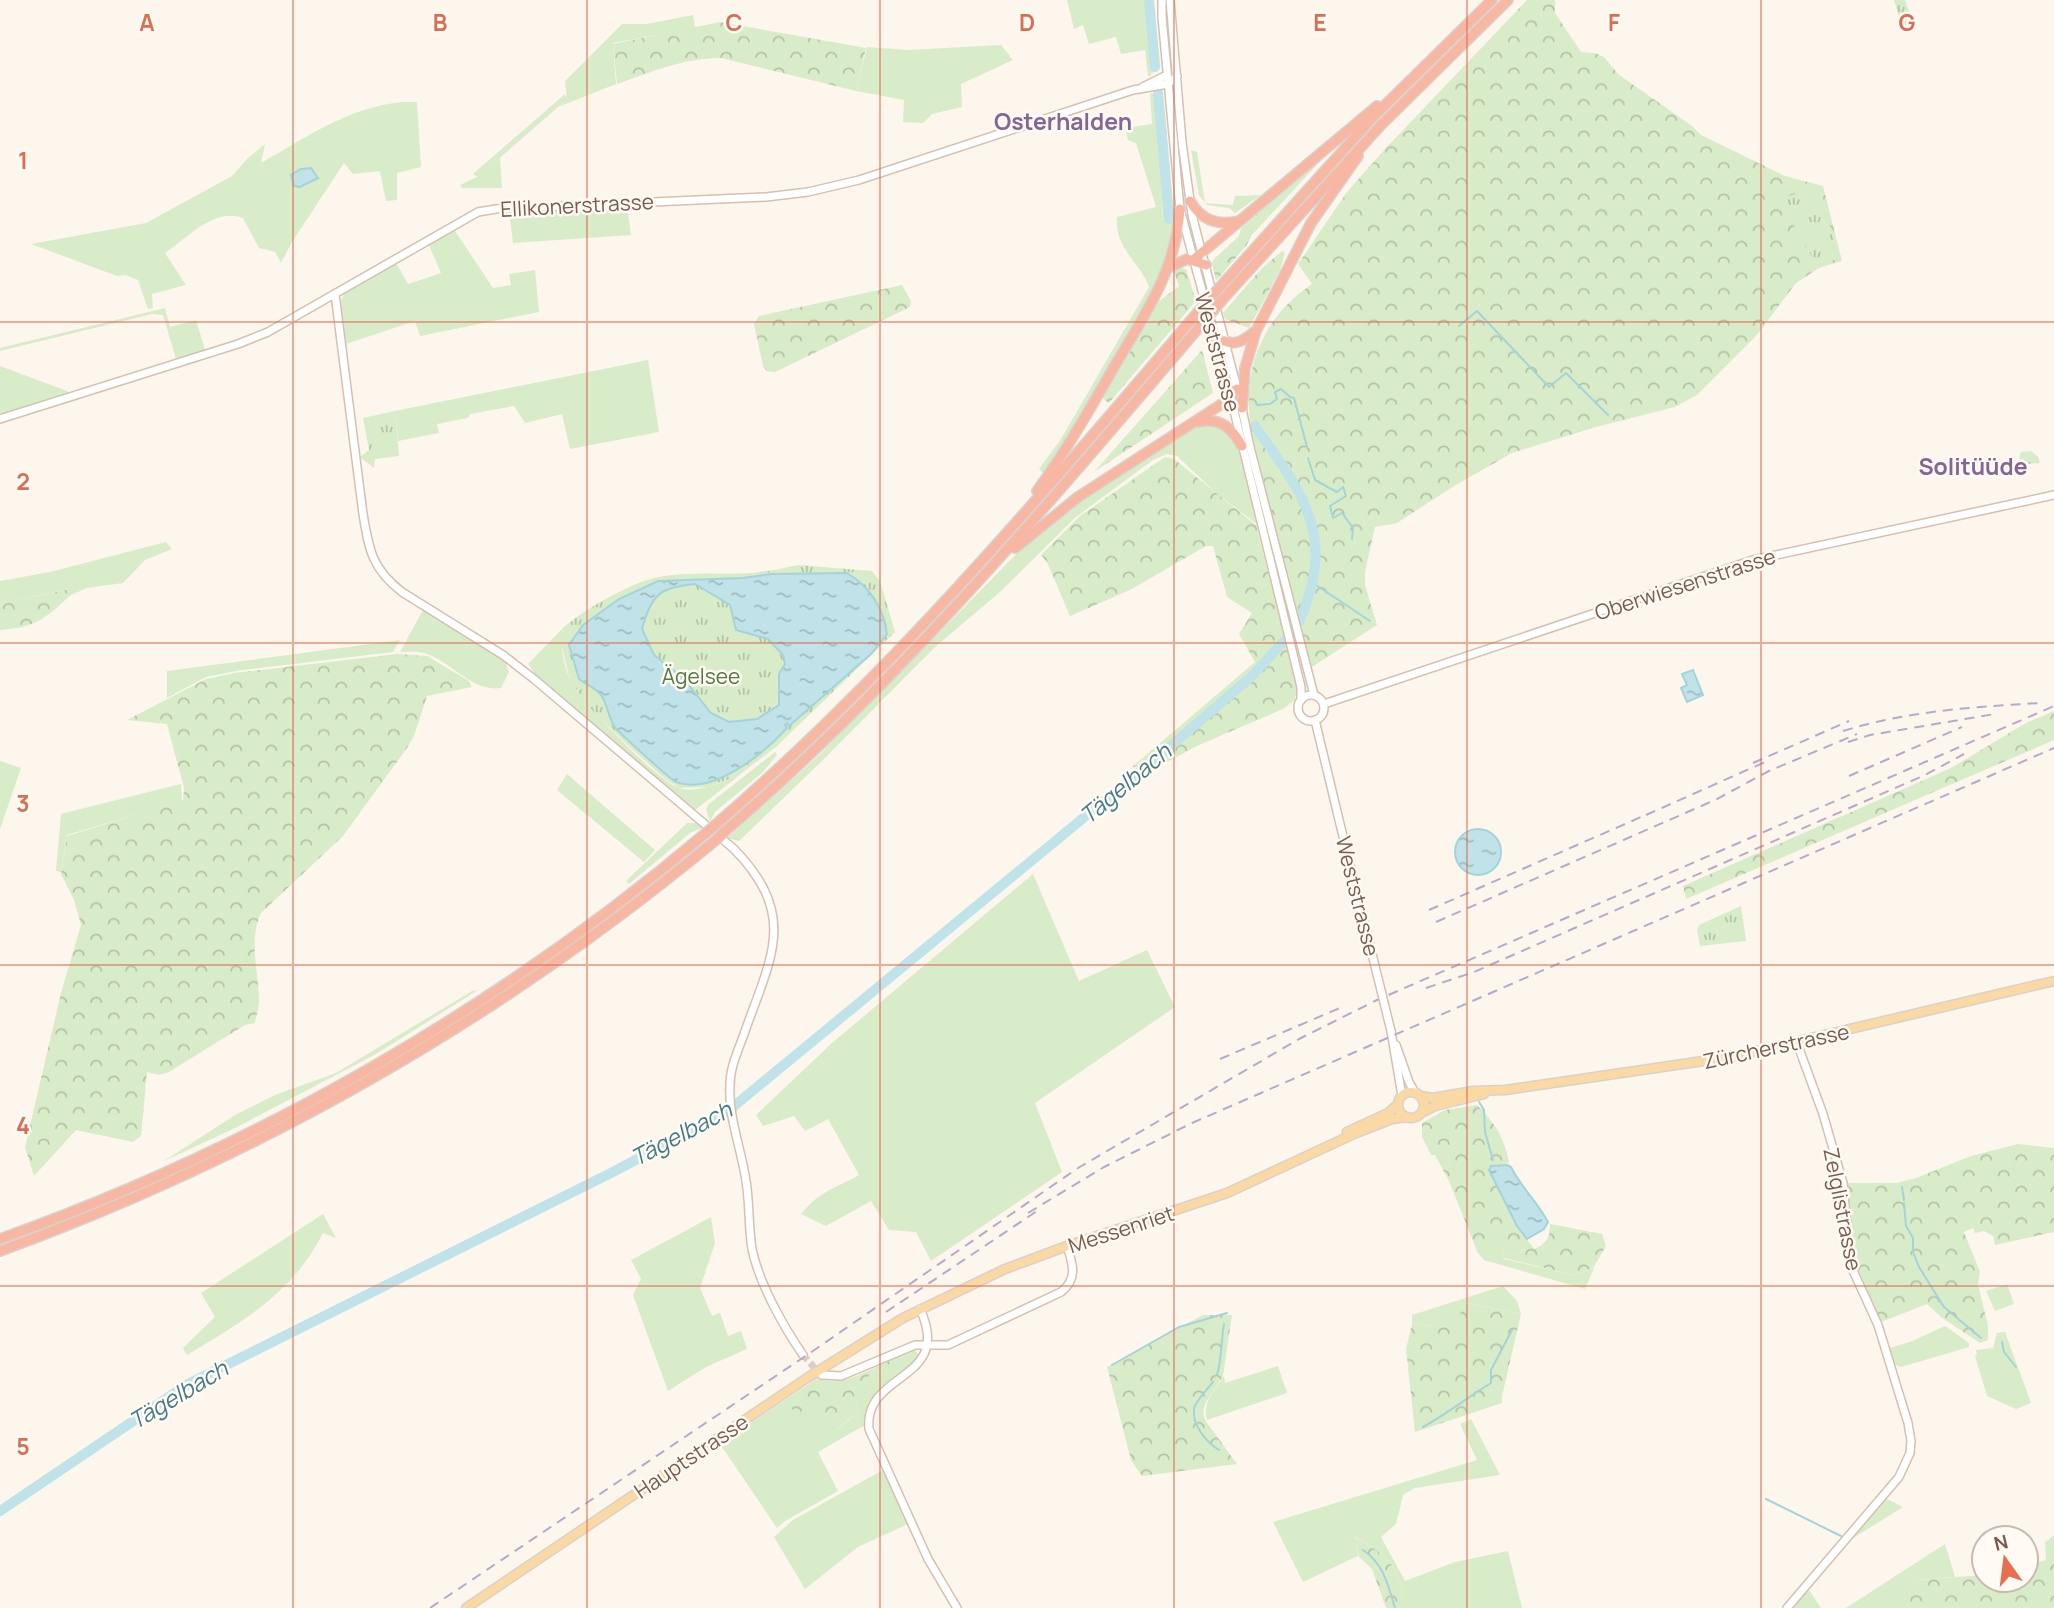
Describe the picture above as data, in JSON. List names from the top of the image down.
{
  "streets": {
    "main road": ["Zürcherstrasse", "Messenriet", "Hauptstrasse"],
    "street": [
      "Ellikonerstrasse",
      "Weststrasse",
      "Oberwiesenstrasse",
      "Zelglistrasse"
    ]
  },
  "crossings": [
    ["Ellikonerstrasse", "Weststrasse"],
    ["Weststrasse", "Oberwiesenstrasse"],
    ["Weststrasse", "Zürcherstrasse"],
    ["Weststrasse", "Messenriet"],
    ["Zürcherstrasse", "Zelglistrasse"],
    ["Zürcherstrasse", "Messenriet"],
    ["Messenriet", "Hauptstrasse"]
  ],
  "districts": ["Osterhalden", "Solitüüde"],
  "water": ["Tägelbach"],
  "parks": ["Ägelsee"],
  "north": "top",
  "grid": {
    "columns": [
      "A",
      "B",
      "C",
      "D",
      "E",
      "F",
      "G"
    ],
    "rows": [
      "1",
      "2",
      "3",
      "4",
      "5"
    ]
  }
}
